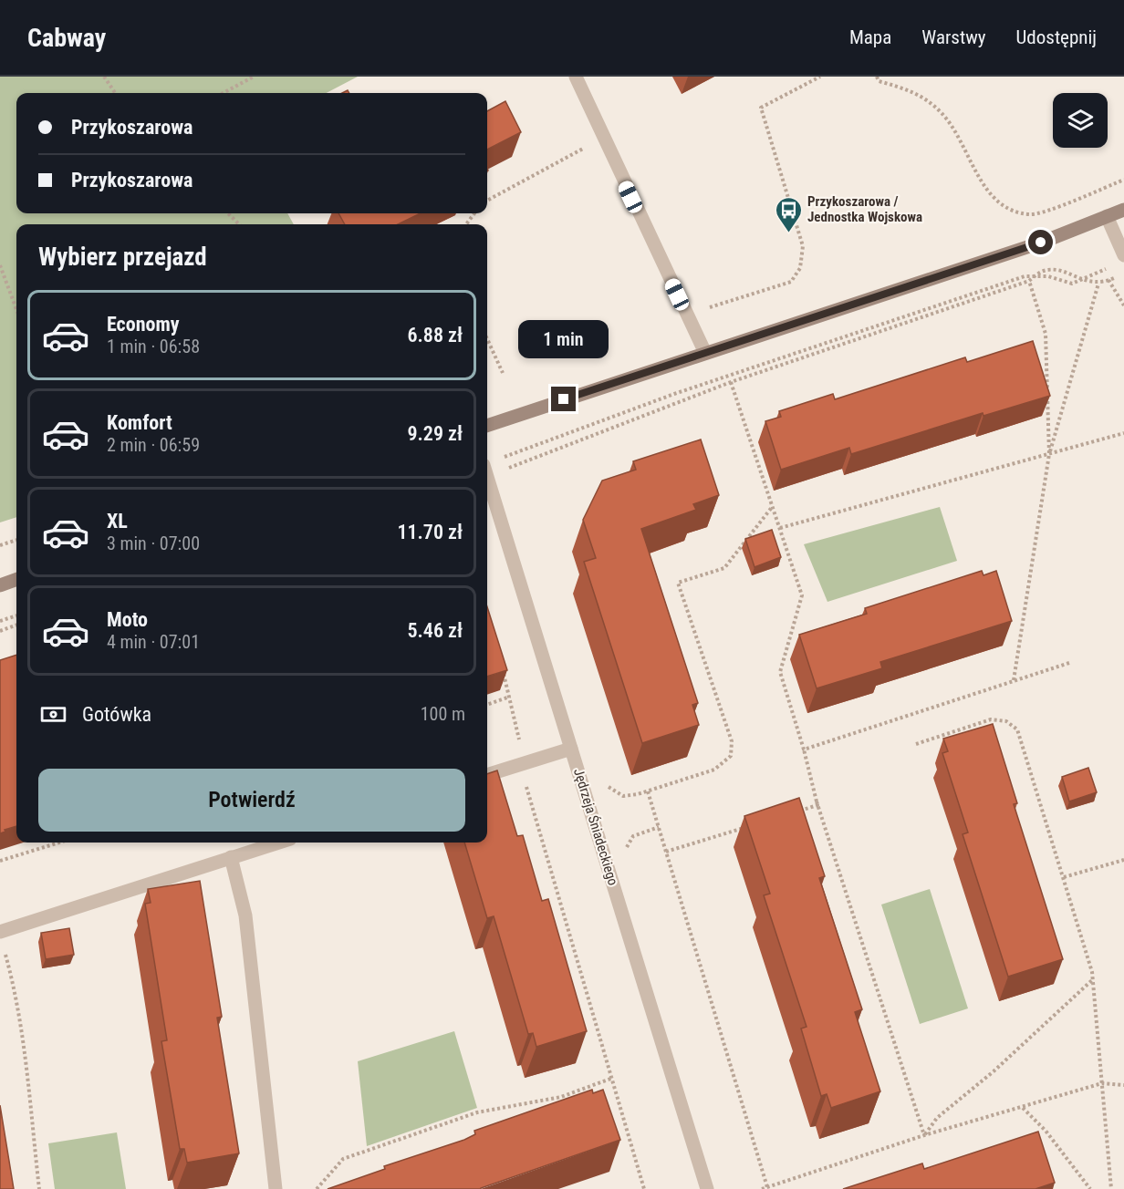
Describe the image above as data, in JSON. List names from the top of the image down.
{
  "streets": {
    "street": ["Jędrzeja Śniadeckiego"]
  },
  "places": {
    "bus stop": ["Przykoszarowa / Jednostka Wojskowa"]
  },
  "page": {
    "header": "Cabway",
    "nav": ["Mapa", "Warstwy", "Udostępnij"],
    "banner": ["Przykoszarowa", "Przykoszarowa"],
    "heading": "Wybierz przejazd",
    "list": [
      {
        "name": "Economy",
        "note": "1 min · 06:58",
        "value": "6.88 zł"
      },
      {
        "name": "Komfort",
        "note": "2 min · 06:59",
        "value": "9.29 zł"
      },
      {
        "name": "XL",
        "note": "3 min · 07:00",
        "value": "11.70 zł"
      },
      {
        "name": "Moto",
        "note": "4 min · 07:01",
        "value": "5.46 zł"
      }
    ],
    "bubble": "1 min",
    "pay": ["Gotówka", "100 m"],
    "buttons": "Potwierdź"
  }
}
